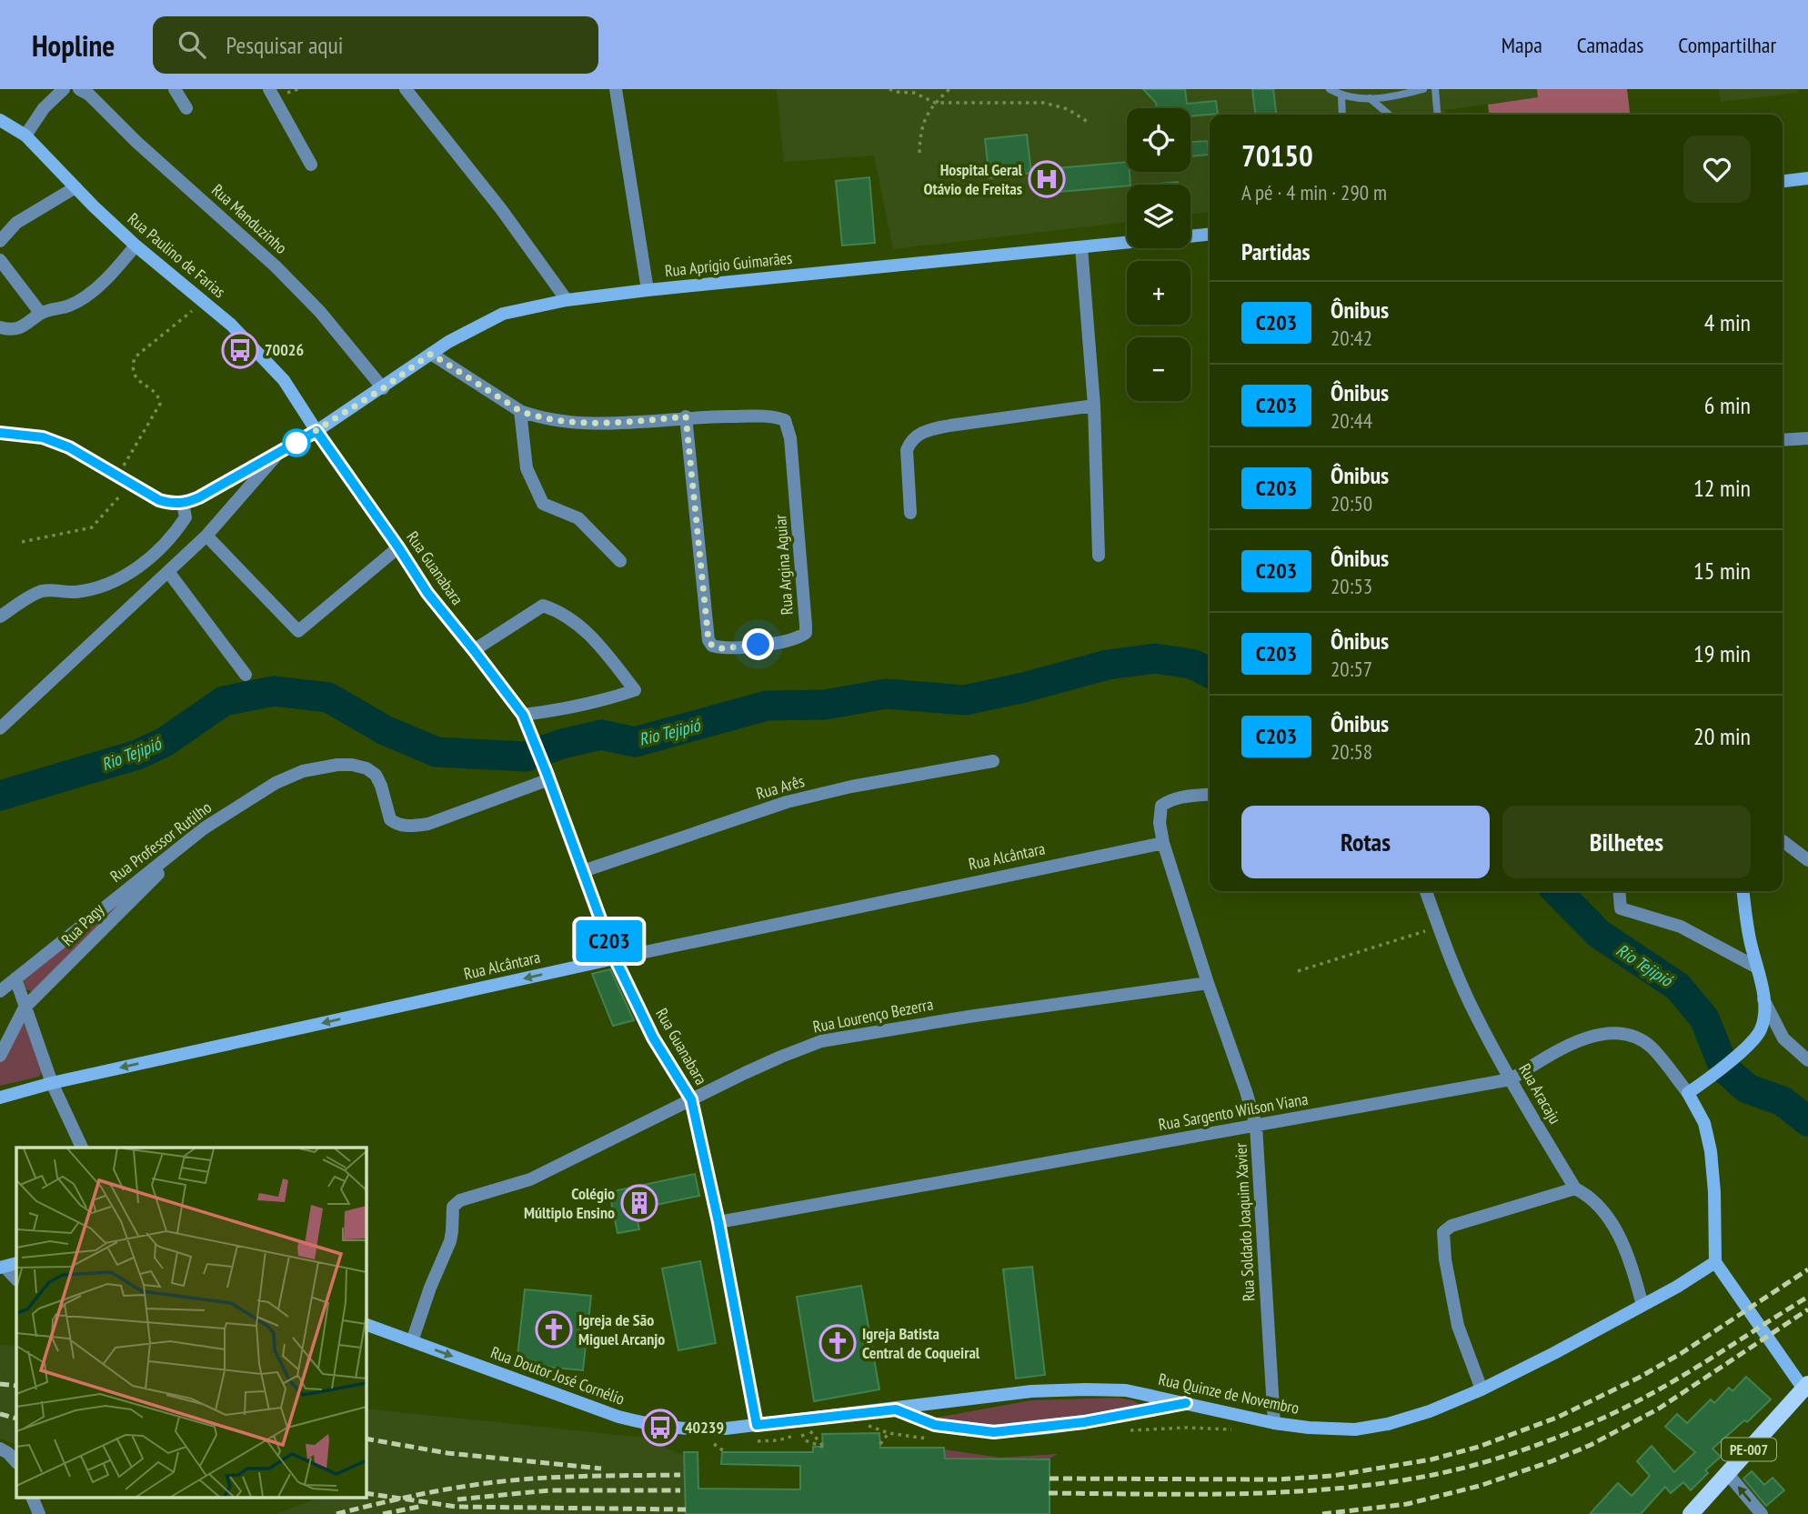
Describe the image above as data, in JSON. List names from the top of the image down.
{
  "streets": {
    "main road": ["PE-007"],
    "street": [
      "Rua Manduzinho",
      "Rua Paulino de Farias",
      "Rua Aprígio Guimarães",
      "Rua Argina Aguiar",
      "Rua Guanabara",
      "Rua Arês",
      "Rua Professor Rutilho",
      "Rua Alcântara",
      "Rua Pagy",
      "Rua Lourenço Bezerra",
      "Rua Aracaju",
      "Rua Sargento Wilson Viana",
      "Rua Soldado Joaquim Xavier",
      "Rua Doutor José Cornélio",
      "Rua Quinze de Novembro"
    ]
  },
  "crossings": [
    ["Rua Manduzinho", "Rua Aprígio Guimarães"],
    ["Rua Paulino de Farias", "Rua Aprígio Guimarães"],
    ["Rua Paulino de Farias", "Rua Guanabara"],
    ["Rua Aprígio Guimarães", "Rua Argina Aguiar"],
    ["Rua Aprígio Guimarães", "Rua Guanabara"],
    ["Rua Guanabara", "Rua Arês"],
    ["Rua Guanabara", "Rua Professor Rutilho"],
    ["Rua Guanabara", "Rua Alcântara"],
    ["Rua Guanabara", "Rua Lourenço Bezerra"],
    ["Rua Guanabara", "Rua Sargento Wilson Viana"],
    ["Rua Guanabara", "Rua Doutor José Cornélio"],
    ["Rua Professor Rutilho", "Rua Pagy"],
    ["Rua Alcântara", "Rua Soldado Joaquim Xavier"],
    ["Rua Lourenço Bezerra", "Rua Soldado Joaquim Xavier"],
    ["Rua Lourenço Bezerra", "Rua Doutor José Cornélio"],
    ["Rua Aracaju", "Rua Sargento Wilson Viana"],
    ["Rua Aracaju", "Rua Quinze de Novembro"],
    ["Rua Sargento Wilson Viana", "Rua Soldado Joaquim Xavier"],
    ["Rua Sargento Wilson Viana", "Rua Quinze de Novembro"],
    ["Rua Soldado Joaquim Xavier", "Rua Quinze de Novembro"],
    ["Rua Doutor José Cornélio", "Rua Quinze de Novembro"]
  ],
  "one_way": ["Rua Alcântara", "Rua Doutor José Cornélio"],
  "water": ["Rio Tejipió"],
  "places": {
    "hospital": ["Hospital Geral Otávio de Freitas"],
    "bus stop": ["70026", "40239"],
    "building": ["Colégio Múltiplo Ensino"],
    "church": ["Igreja de São Miguel Arcanjo", "Igreja Batista Central de Coqueiral"]
  },
  "lines": ["bus line C203"],
  "page": {
    "header": "Hopline",
    "search": "Pesquisar aqui",
    "nav": ["Mapa", "Camadas", "Compartilhar"],
    "on_map": "C203",
    "map_buttons": ["+", "−"],
    "heading": [
      ["70150", "A pé · 4 min · 290 m"],
      "Partidas"
    ],
    "list": [
      {
        "mark": "C203",
        "name": "Ônibus",
        "note": "20:42",
        "value": "4 min"
      },
      {
        "mark": "C203",
        "name": "Ônibus",
        "note": "20:44",
        "value": "6 min"
      },
      {
        "mark": "C203",
        "name": "Ônibus",
        "note": "20:50",
        "value": "12 min"
      },
      {
        "mark": "C203",
        "name": "Ônibus",
        "note": "20:53",
        "value": "15 min"
      },
      {
        "mark": "C203",
        "name": "Ônibus",
        "note": "20:57",
        "value": "19 min"
      },
      {
        "mark": "C203",
        "name": "Ônibus",
        "note": "20:58",
        "value": "20 min"
      }
    ],
    "buttons": ["Rotas", "Bilhetes"]
  }
}
